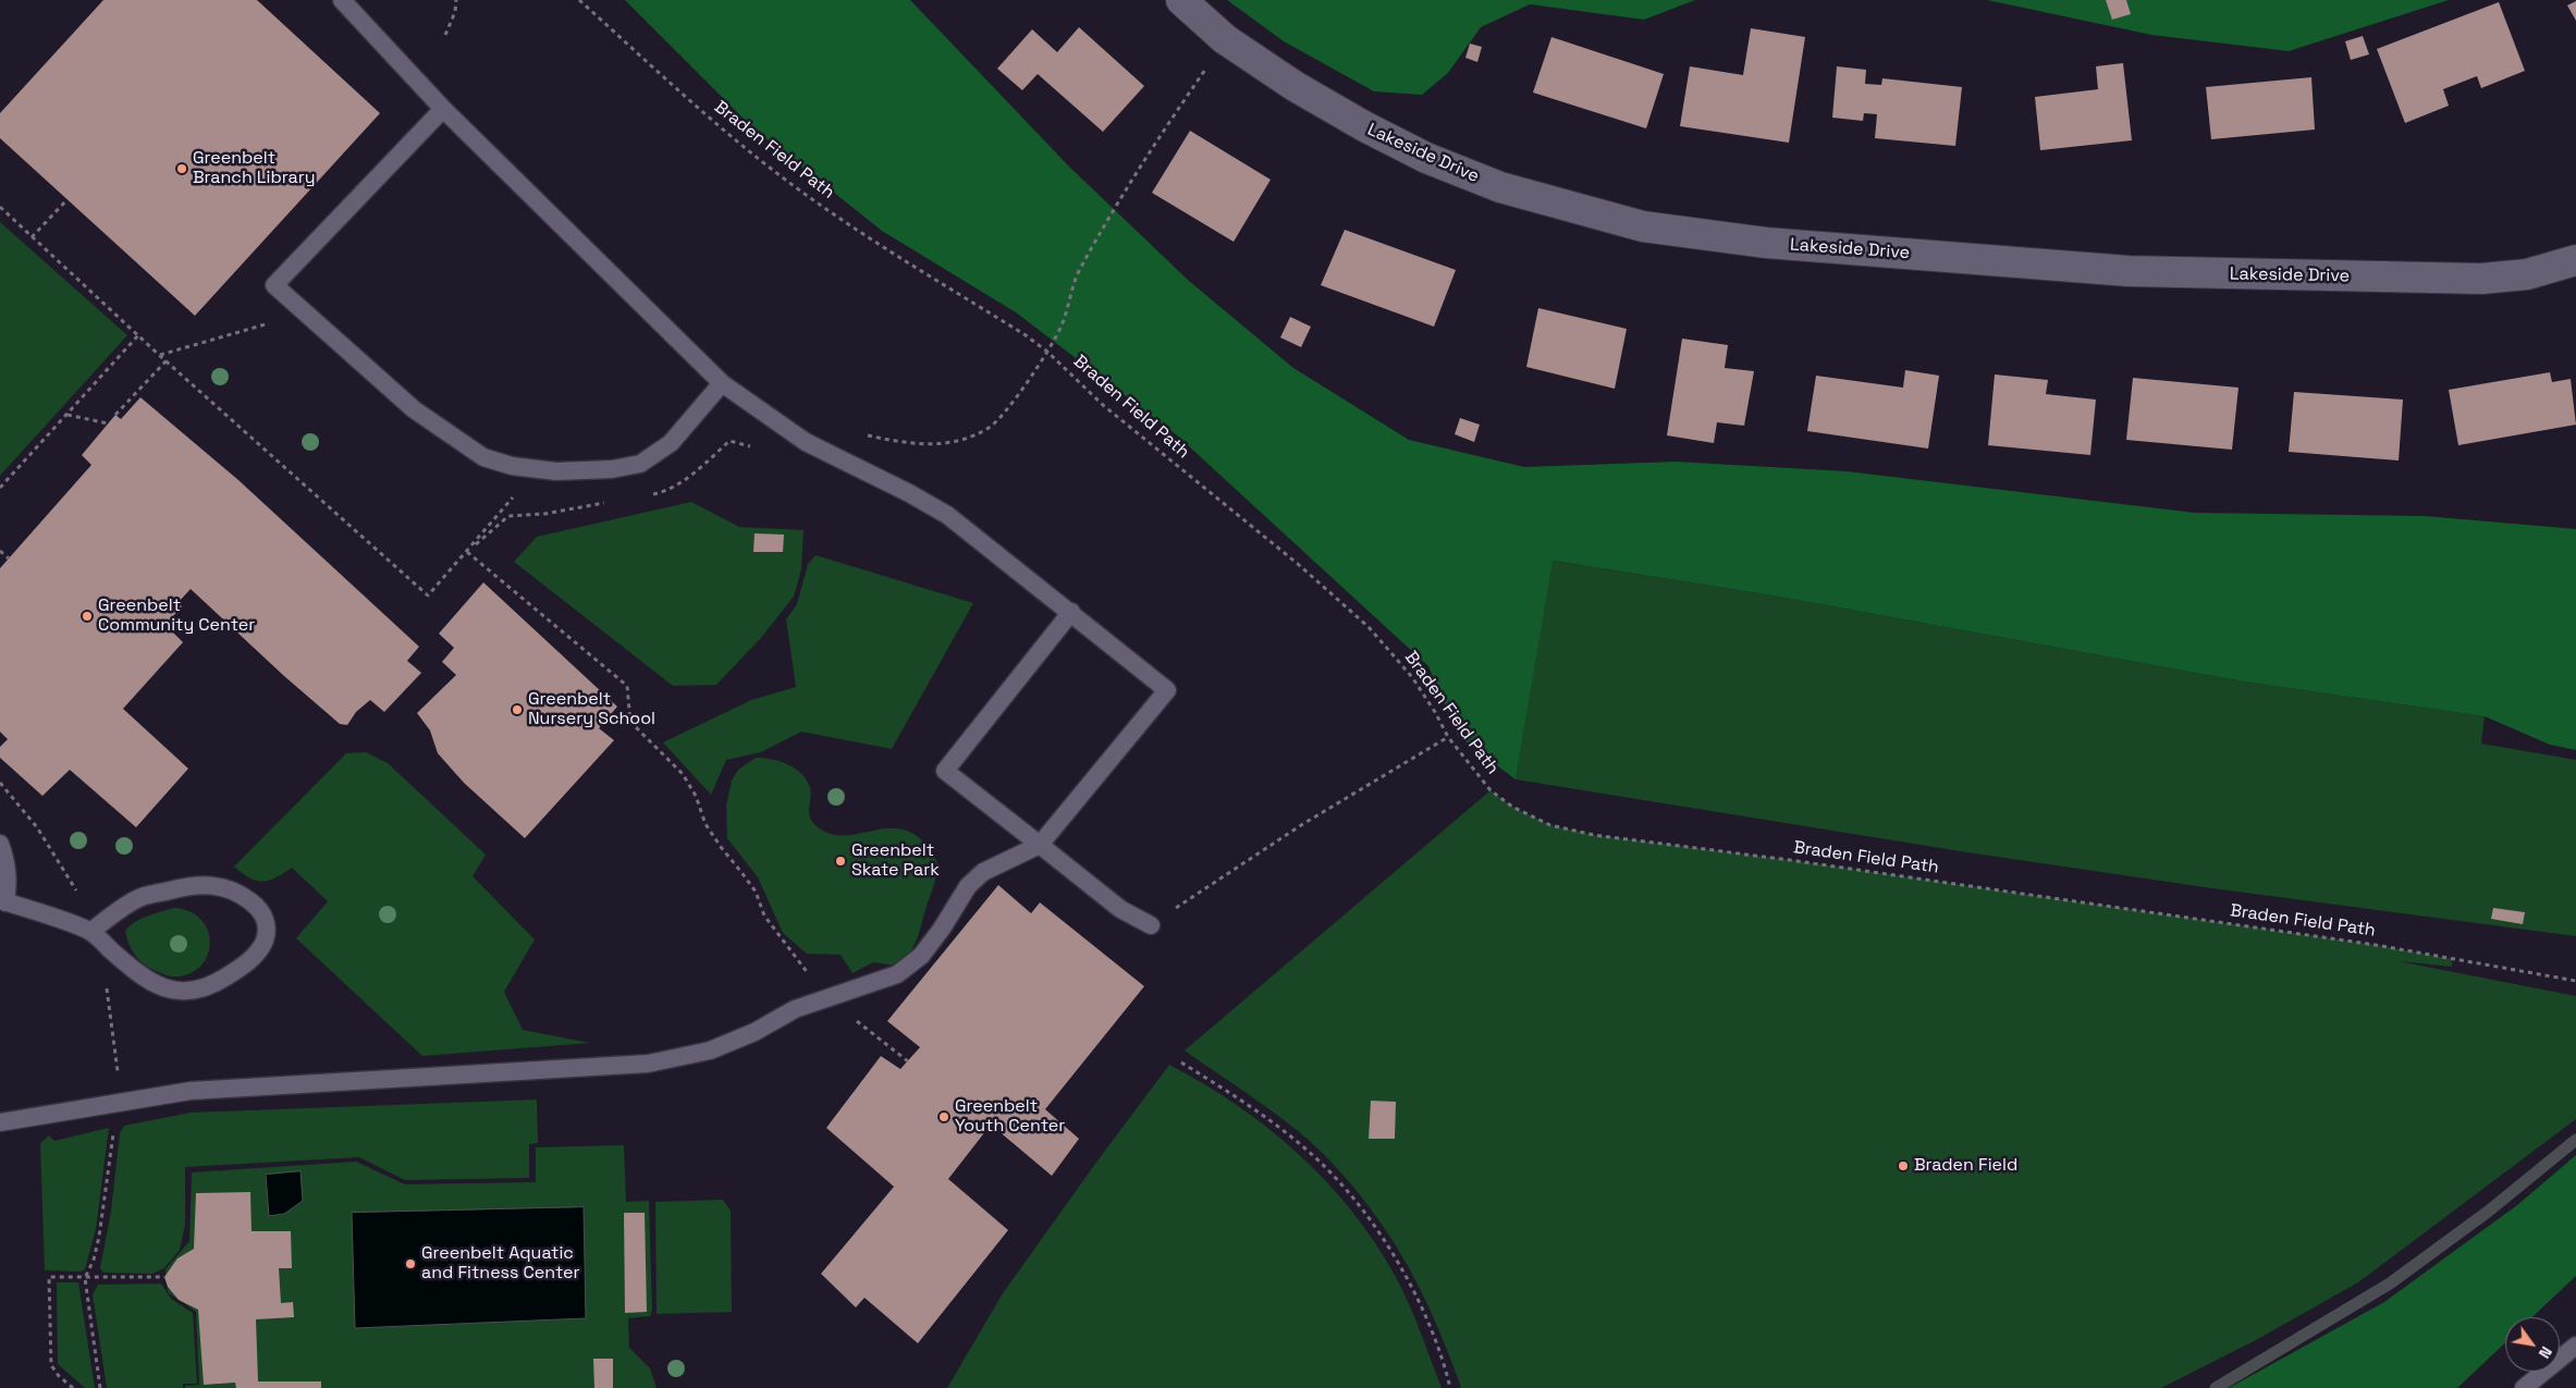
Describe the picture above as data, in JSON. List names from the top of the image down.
{
  "streets": {
    "street": ["Lakeside Drive"],
    "path": ["Braden Field Path"]
  },
  "places": [
    "Greenbelt Branch Library",
    "Greenbelt Community Center",
    "Greenbelt Nursery School",
    "Greenbelt Skate Park",
    "Greenbelt Youth Center",
    "Braden Field",
    "Greenbelt Aquatic and Fitness Center"
  ],
  "north": "bottom right"
}
